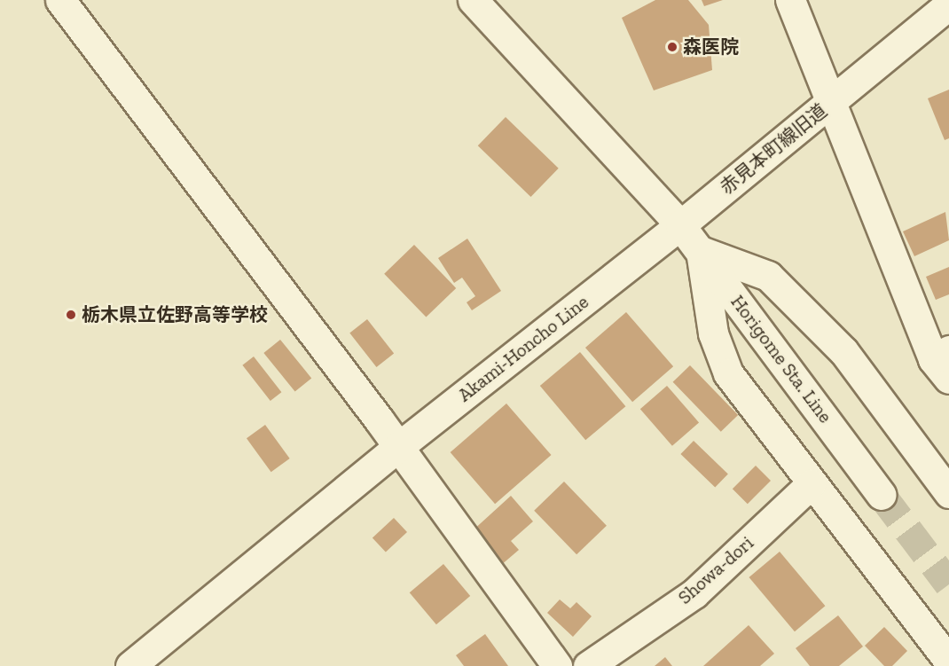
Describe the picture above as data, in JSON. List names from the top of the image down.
{
  "streets": {
    "street": [
      "赤見本町線旧道",
      "Akami-Honcho Line",
      "Horigome Sta. Line",
      "Showa-dori"
    ]
  },
  "crossings": [
    ["赤見本町線旧道", "Akami-Honcho Line"],
    ["赤見本町線旧道", "Horigome Sta. Line"],
    ["Akami-Honcho Line", "Horigome Sta. Line"]
  ],
  "places": ["森医院", "栃木県立佐野高等学校"]
}
